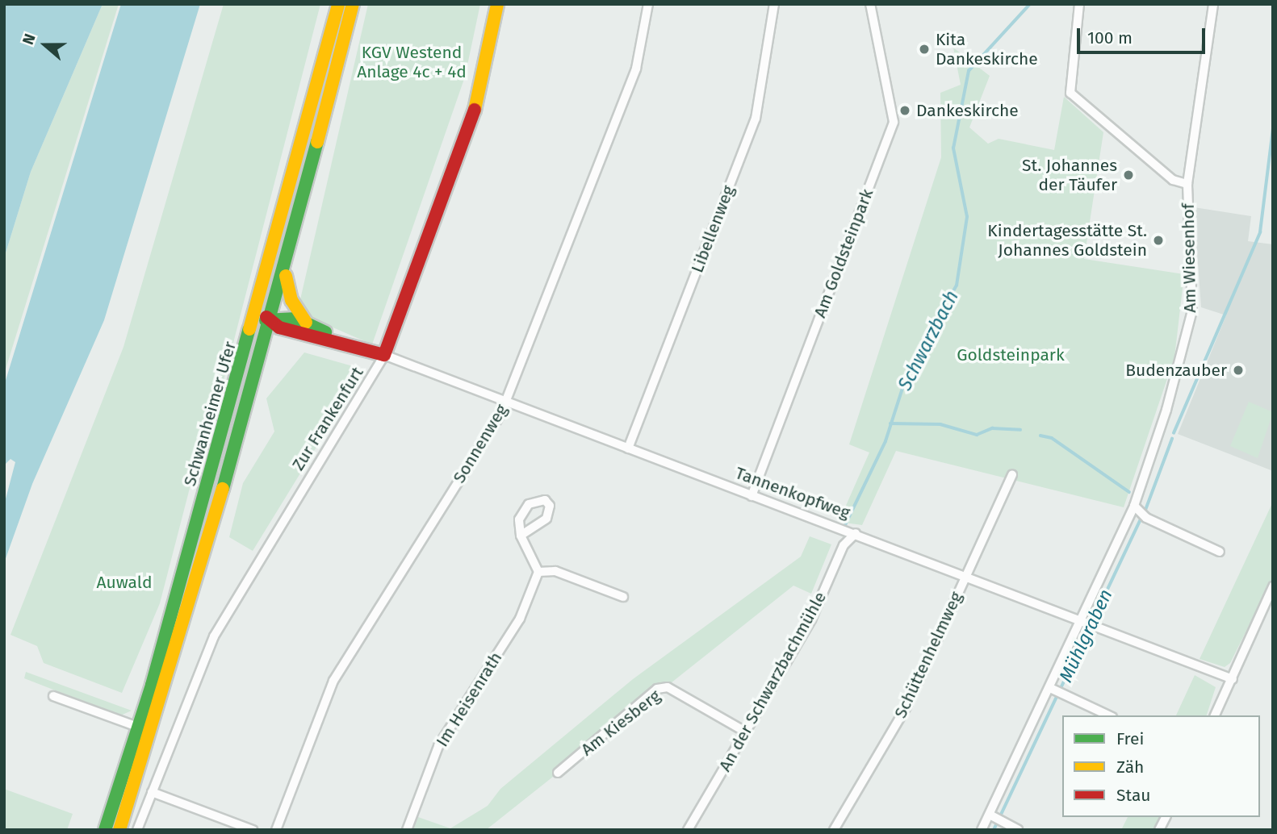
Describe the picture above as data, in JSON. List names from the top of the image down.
{
  "streets": {
    "main road": ["Schwanheimer Ufer", "Zur Frankenfurt", "Tannenkopfweg"],
    "street": [
      "Libellenweg",
      "Am Goldsteinpark",
      "Am Wiesenhof",
      "Sonnenweg",
      "Schüttenhelmweg",
      "An der Schwarzbachmühle",
      "Im Heisenrath",
      "Am Kiesberg"
    ]
  },
  "crossings": [
    ["Libellenweg", "Tannenkopfweg"],
    ["Am Goldsteinpark", "Tannenkopfweg"],
    ["Am Wiesenhof", "Tannenkopfweg"],
    ["Schwanheimer Ufer", "Tannenkopfweg"],
    ["Zur Frankenfurt", "Tannenkopfweg"],
    ["Sonnenweg", "Tannenkopfweg"],
    ["Tannenkopfweg", "Schüttenhelmweg"],
    ["Tannenkopfweg", "An der Schwarzbachmühle"],
    ["An der Schwarzbachmühle", "Am Kiesberg"]
  ],
  "water": ["Schwarzbach", "Mühlgraben"],
  "parks": ["KGV Westend Anlage 4c + 4d", "Goldsteinpark", "Auwald"],
  "places": [
    "Kita Dankeskirche",
    "Dankeskirche",
    "St. Johannes der Täufer",
    "Kindertagesstätte St. Johannes Goldstein",
    "Budenzauber"
  ],
  "legend": ["Frei", "Zäh", "Stau"],
  "scale_bar": "100 m",
  "north": "left"
}
